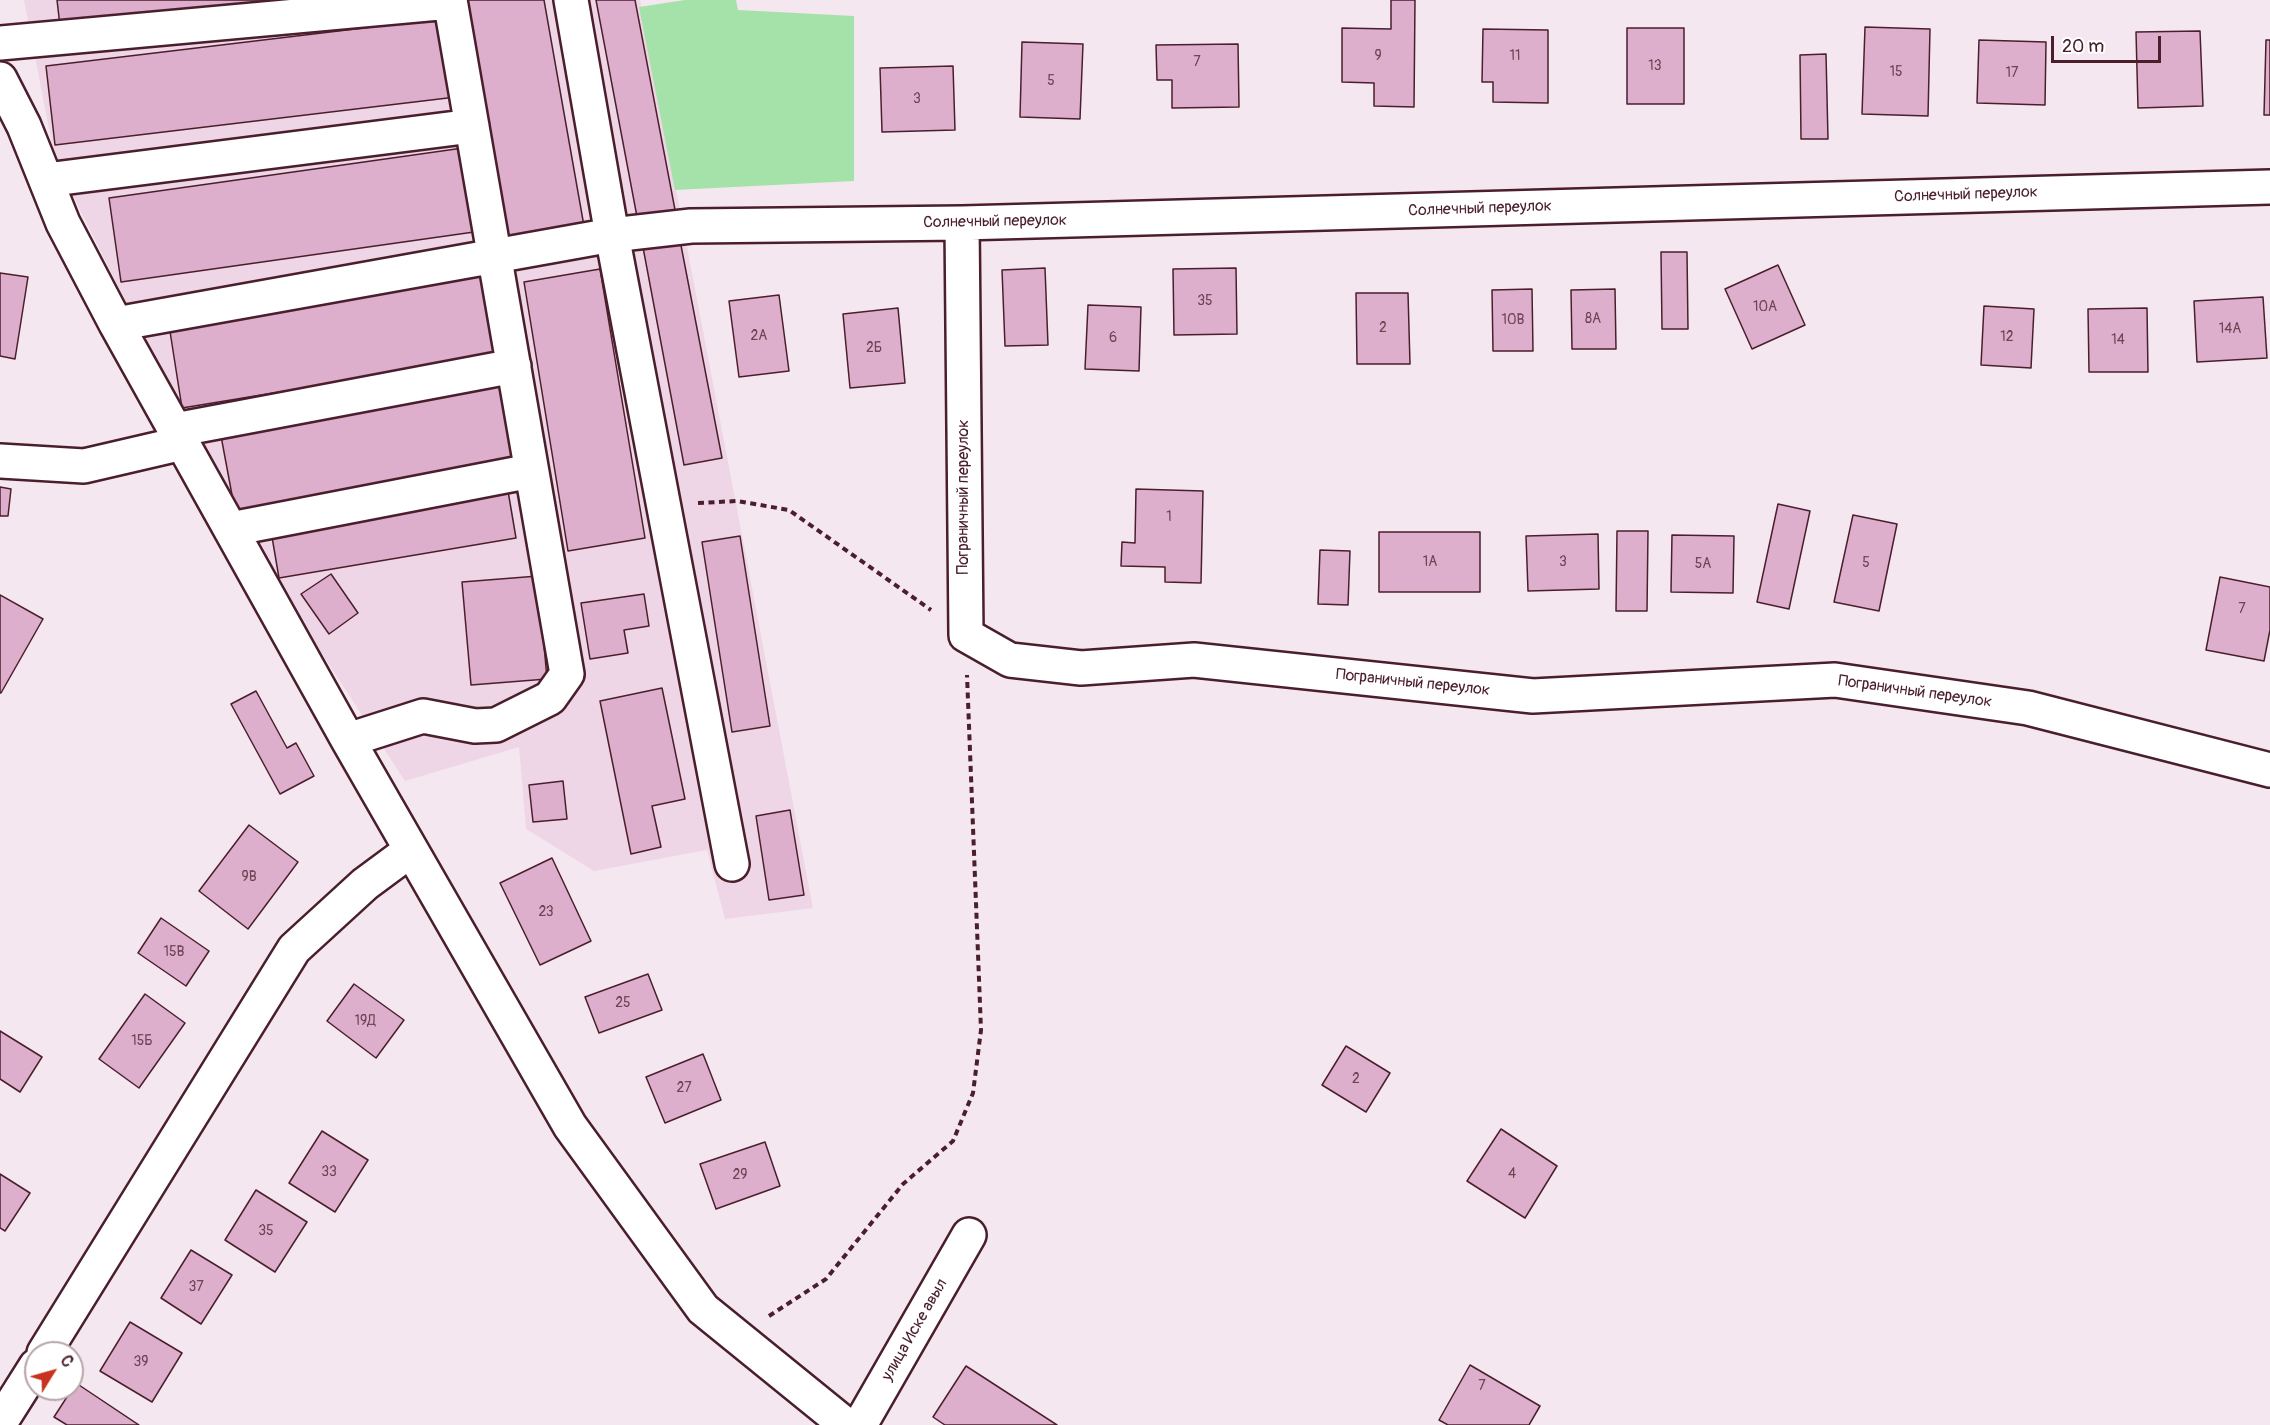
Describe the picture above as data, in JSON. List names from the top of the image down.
{
  "streets": {
    "street": ["Солнечный переулок", "Пограничный переулок", "улица Иске авыл"]
  },
  "crossings": [
    ["Солнечный переулок", "Пограничный переулок"]
  ],
  "house_numbers": [
    "9",
    "11",
    "7",
    "13",
    "15",
    "17",
    "5",
    "3",
    "35",
    "10А",
    "8А",
    "10В",
    "2",
    "14А",
    "2А",
    "12",
    "6",
    "14",
    "2Б",
    "1",
    "1А",
    "3",
    "5",
    "5А",
    "7",
    "9В",
    "23",
    "15В",
    "25",
    "19Д",
    "15Б",
    "2",
    "27",
    "33",
    "4",
    "29",
    "35",
    "37",
    "39",
    "7"
  ],
  "scale_bar": "20 m",
  "north": "top right"
}
